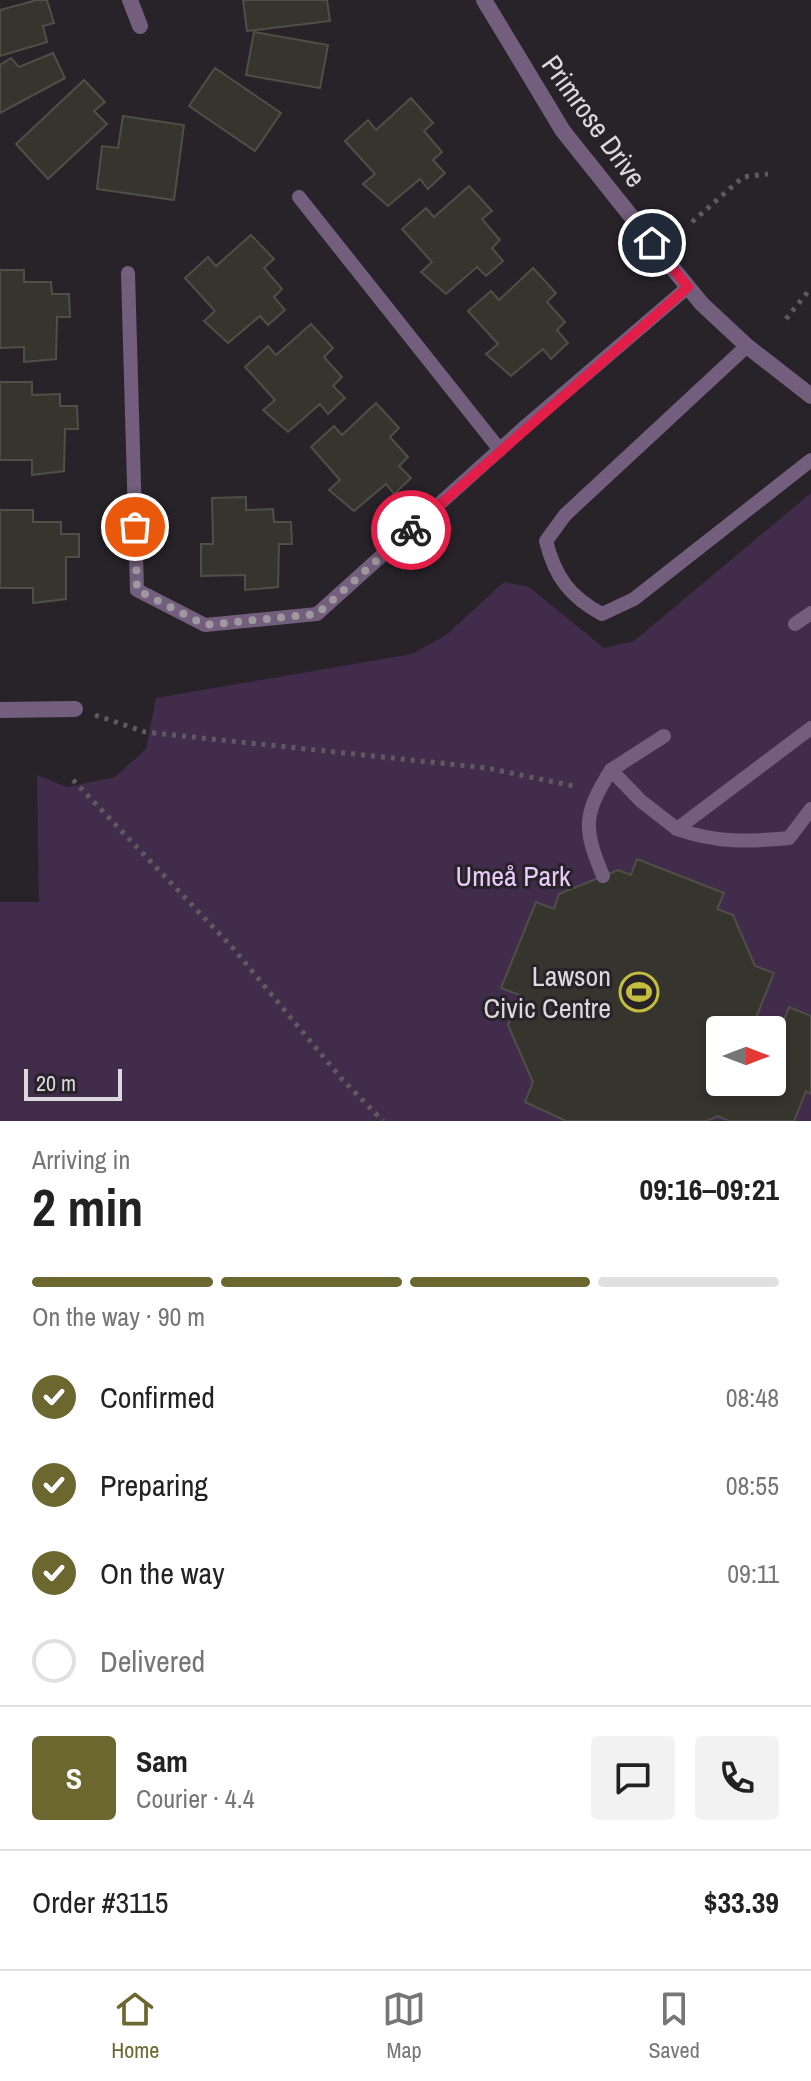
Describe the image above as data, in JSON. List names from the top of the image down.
{
  "streets": {
    "street": ["Primrose Drive"]
  },
  "parks": ["Umeå Park"],
  "places": {
    "sports": ["Lawson Civic Centre"]
  },
  "scale_bar": "20 m",
  "north": "right",
  "page": {
    "scale": "20 m",
    "heading": ["2 min", "Arriving in", "09:16–09:21"],
    "panel": [
      "Sam",
      "Courier · 4.4",
      "Order #3115",
      "$33.39"
    ],
    "bar": "On the way · 90 m",
    "list": [
      ["Confirmed", "08:48"],
      ["Preparing", "08:55"],
      ["On the way", "09:11"],
      "Delivered"
    ],
    "round": "S",
    "tabs": ["Home", "Map", "Saved"]
  }
}
